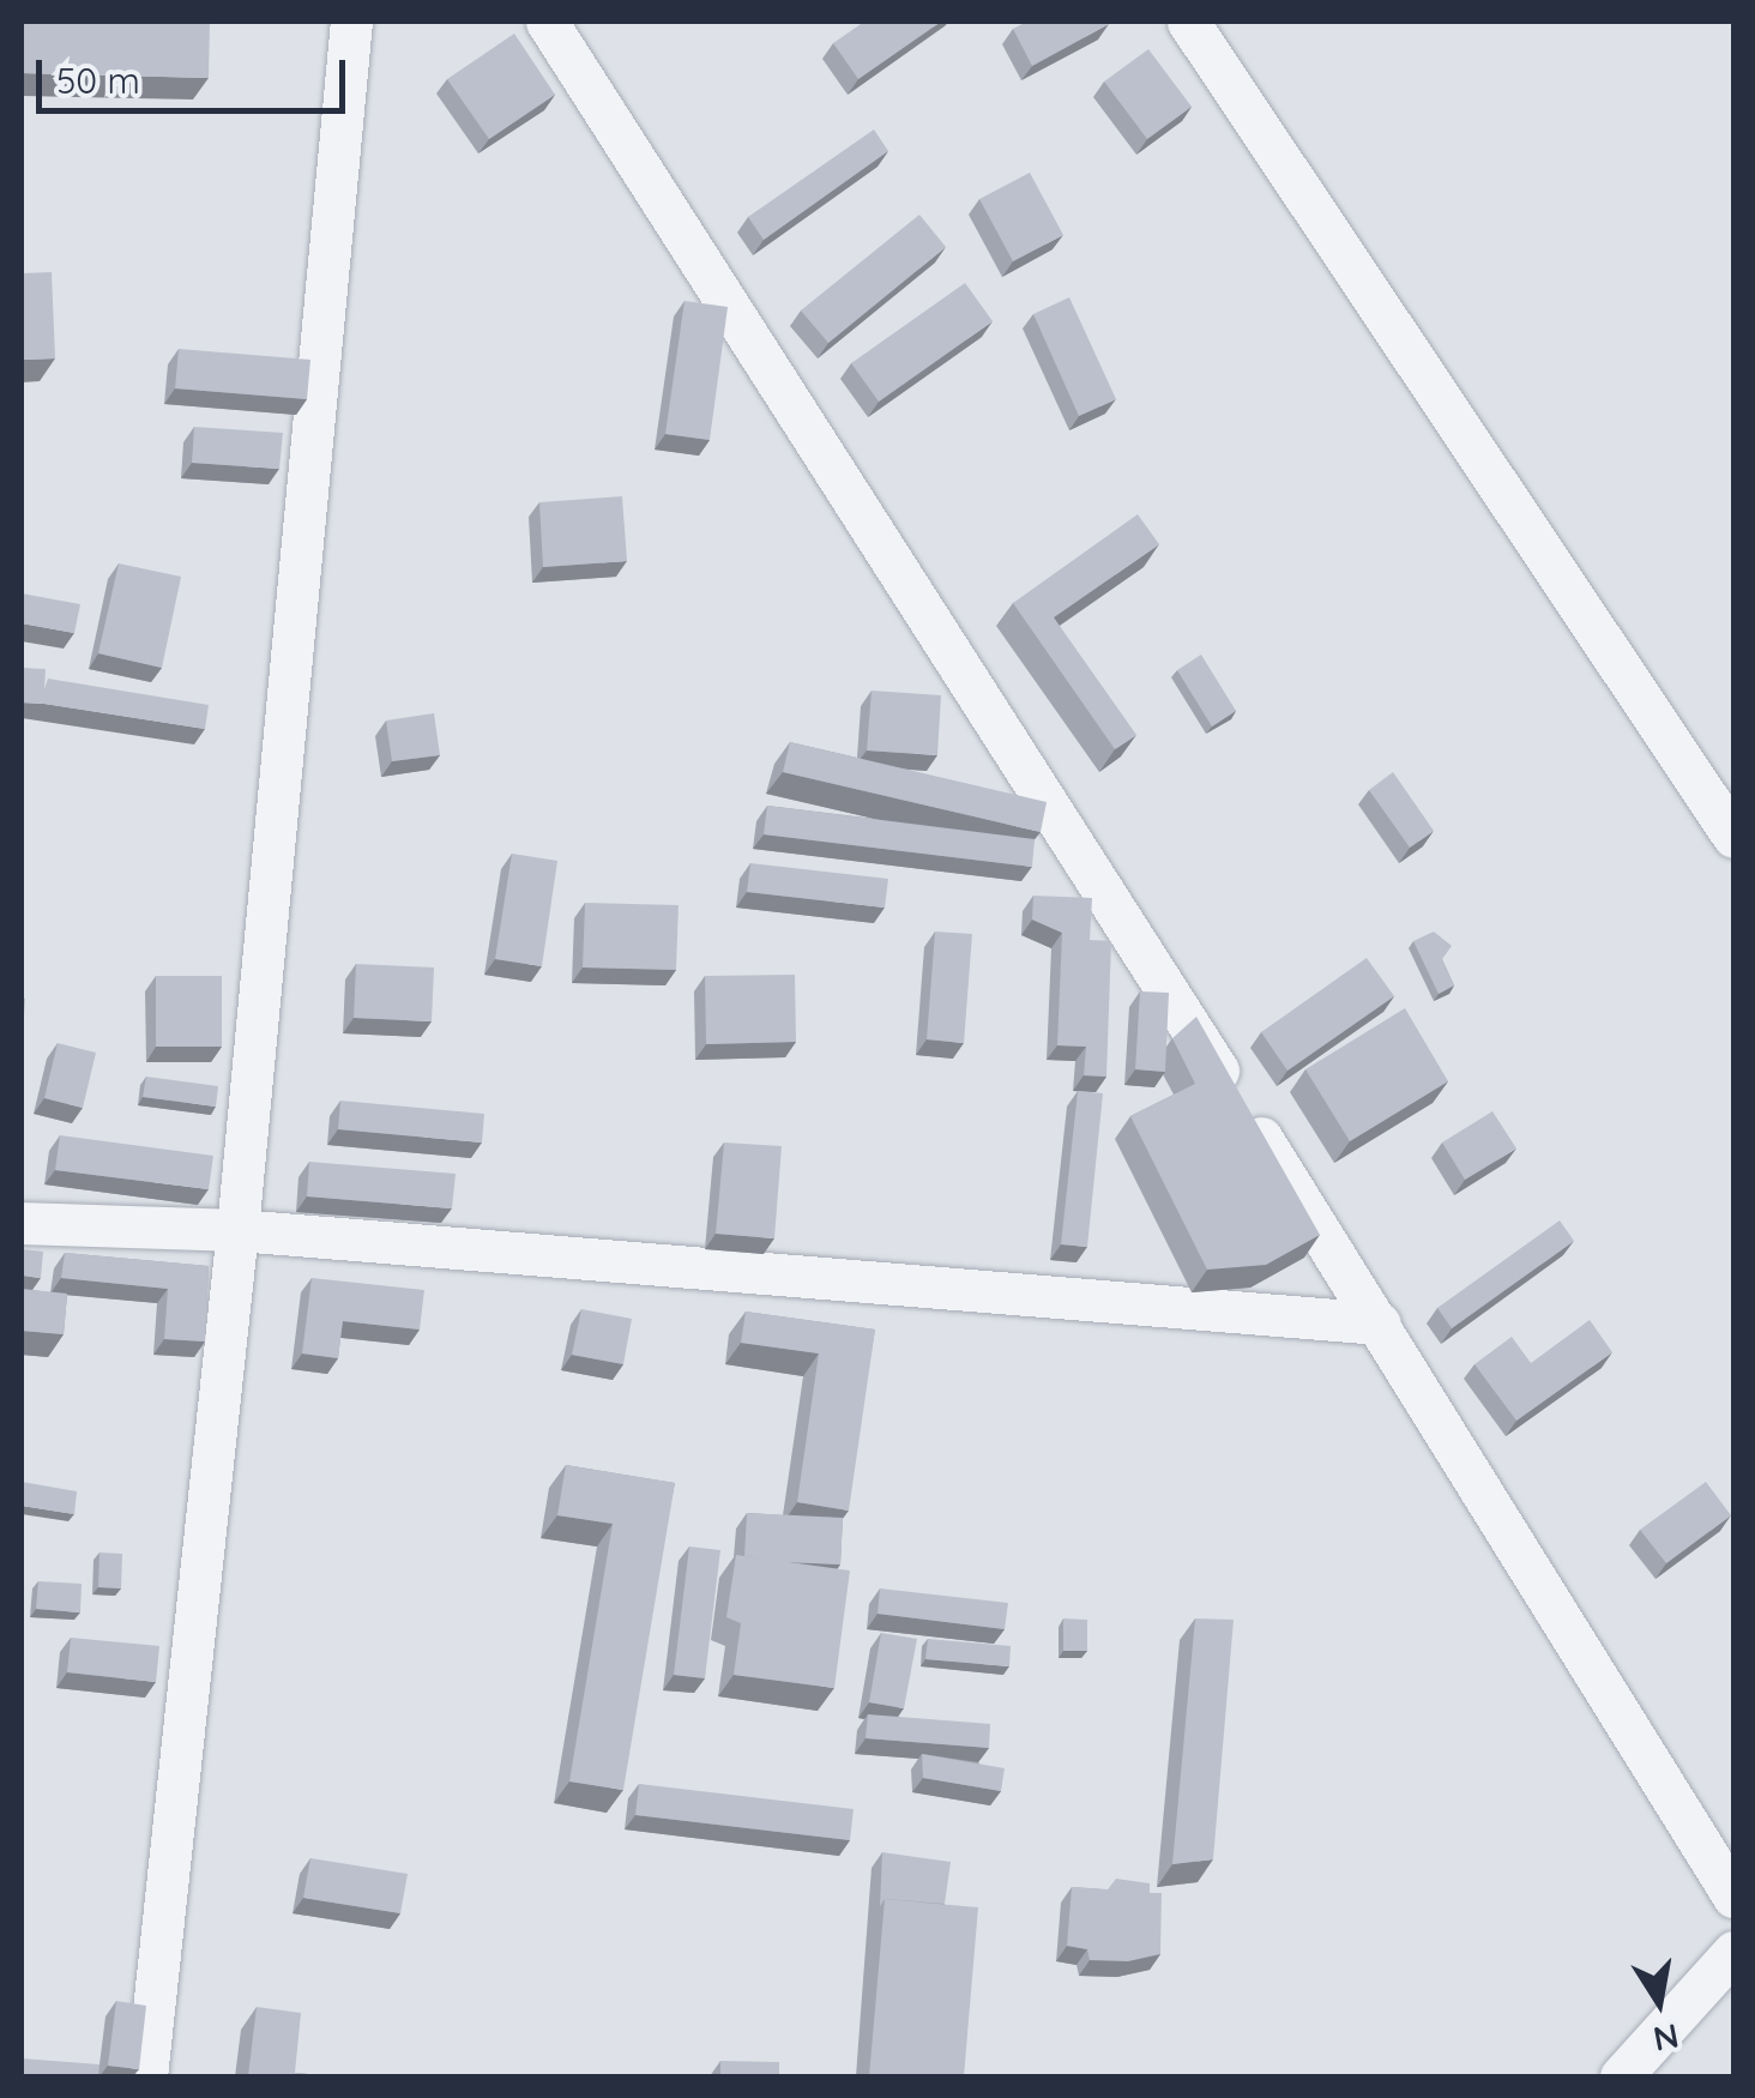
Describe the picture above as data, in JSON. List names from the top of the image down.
{
  "scale_bar": "50 m",
  "north": "bottom"
}
